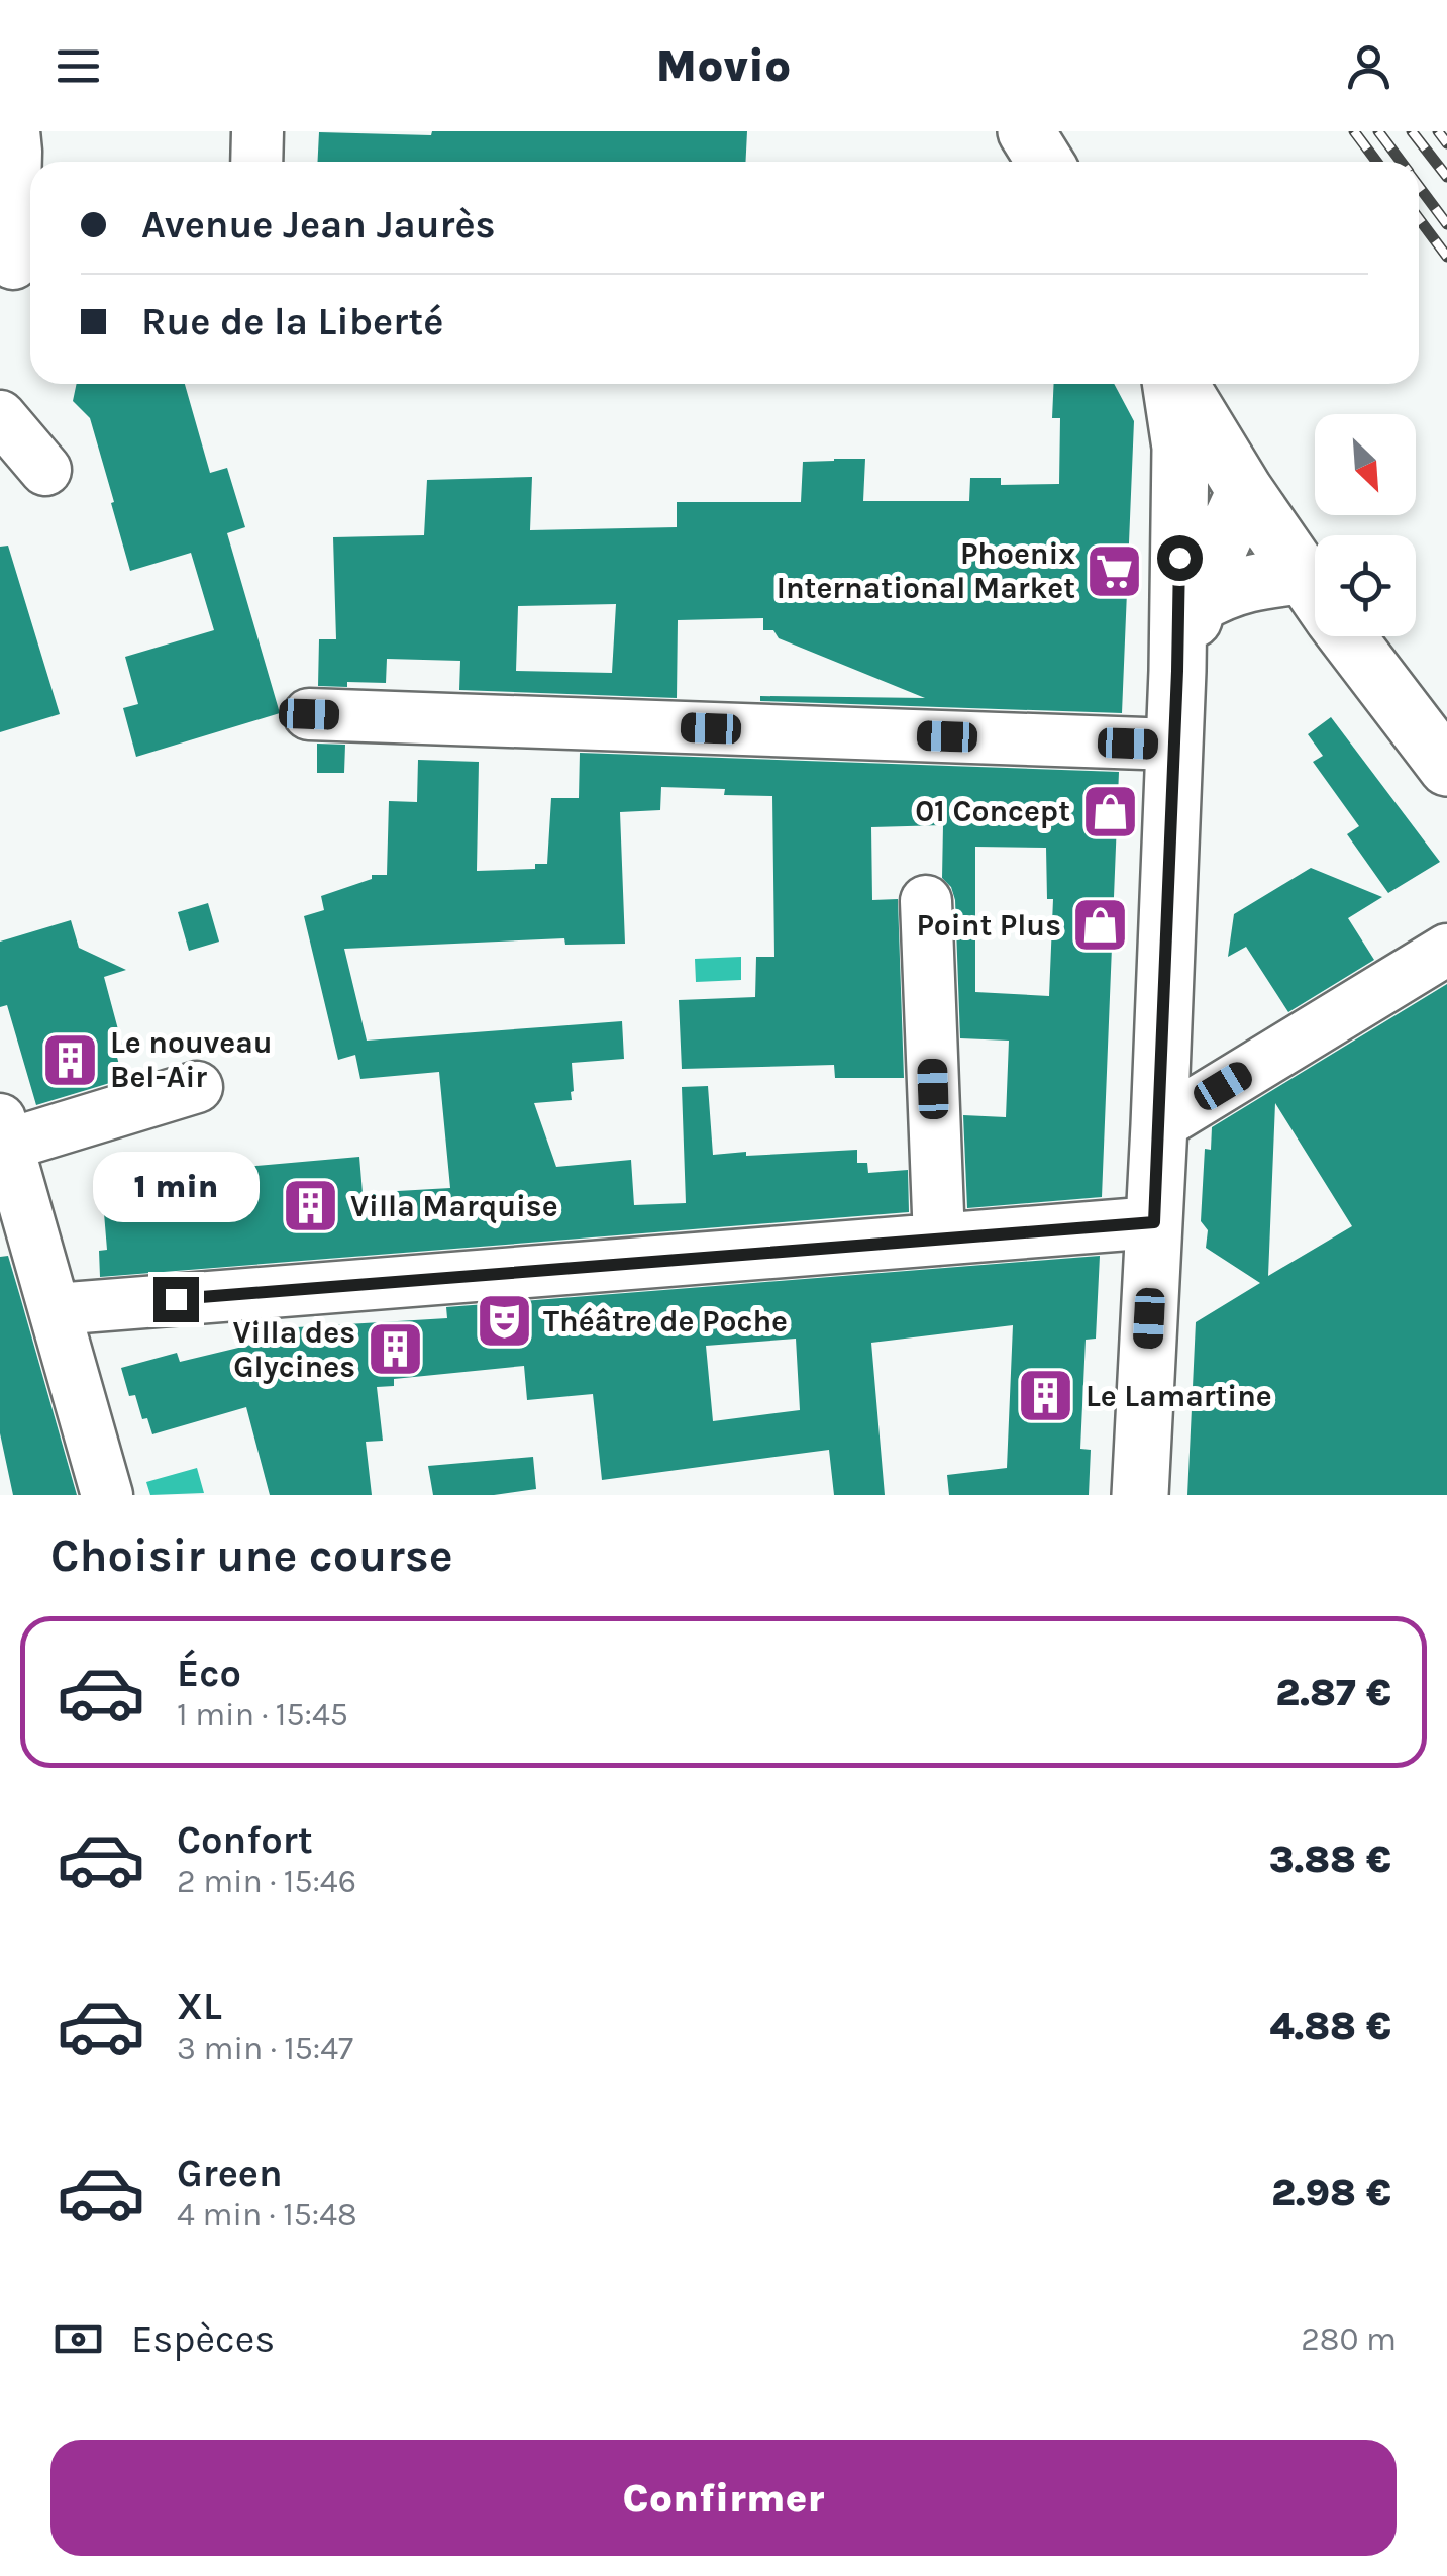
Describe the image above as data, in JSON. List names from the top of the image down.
{
  "places": {
    "supermarket": ["Phoenix International Market"],
    "shop": ["01 Concept", "Point Plus"],
    "building": [
      "Le nouveau Bel-Air",
      "Villa Marquise",
      "Villa des Glycines",
      "Le Lamartine"
    ],
    "theatre": ["Théâtre de Poche"]
  },
  "north": "bottom right",
  "page": {
    "header": "Movio",
    "banner": ["Avenue Jean Jaurès", "Rue de la Liberté"],
    "bubble": "1 min",
    "heading": "Choisir une course",
    "list": [
      {
        "name": "Éco",
        "note": "1 min · 15:45",
        "value": "2.87 €"
      },
      {
        "name": "Confort",
        "note": "2 min · 15:46",
        "value": "3.88 €"
      },
      {
        "name": "XL",
        "note": "3 min · 15:47",
        "value": "4.88 €"
      },
      {
        "name": "Green",
        "note": "4 min · 15:48",
        "value": "2.98 €"
      }
    ],
    "pay": ["Espèces", "280 m"],
    "buttons": "Confirmer"
  }
}
